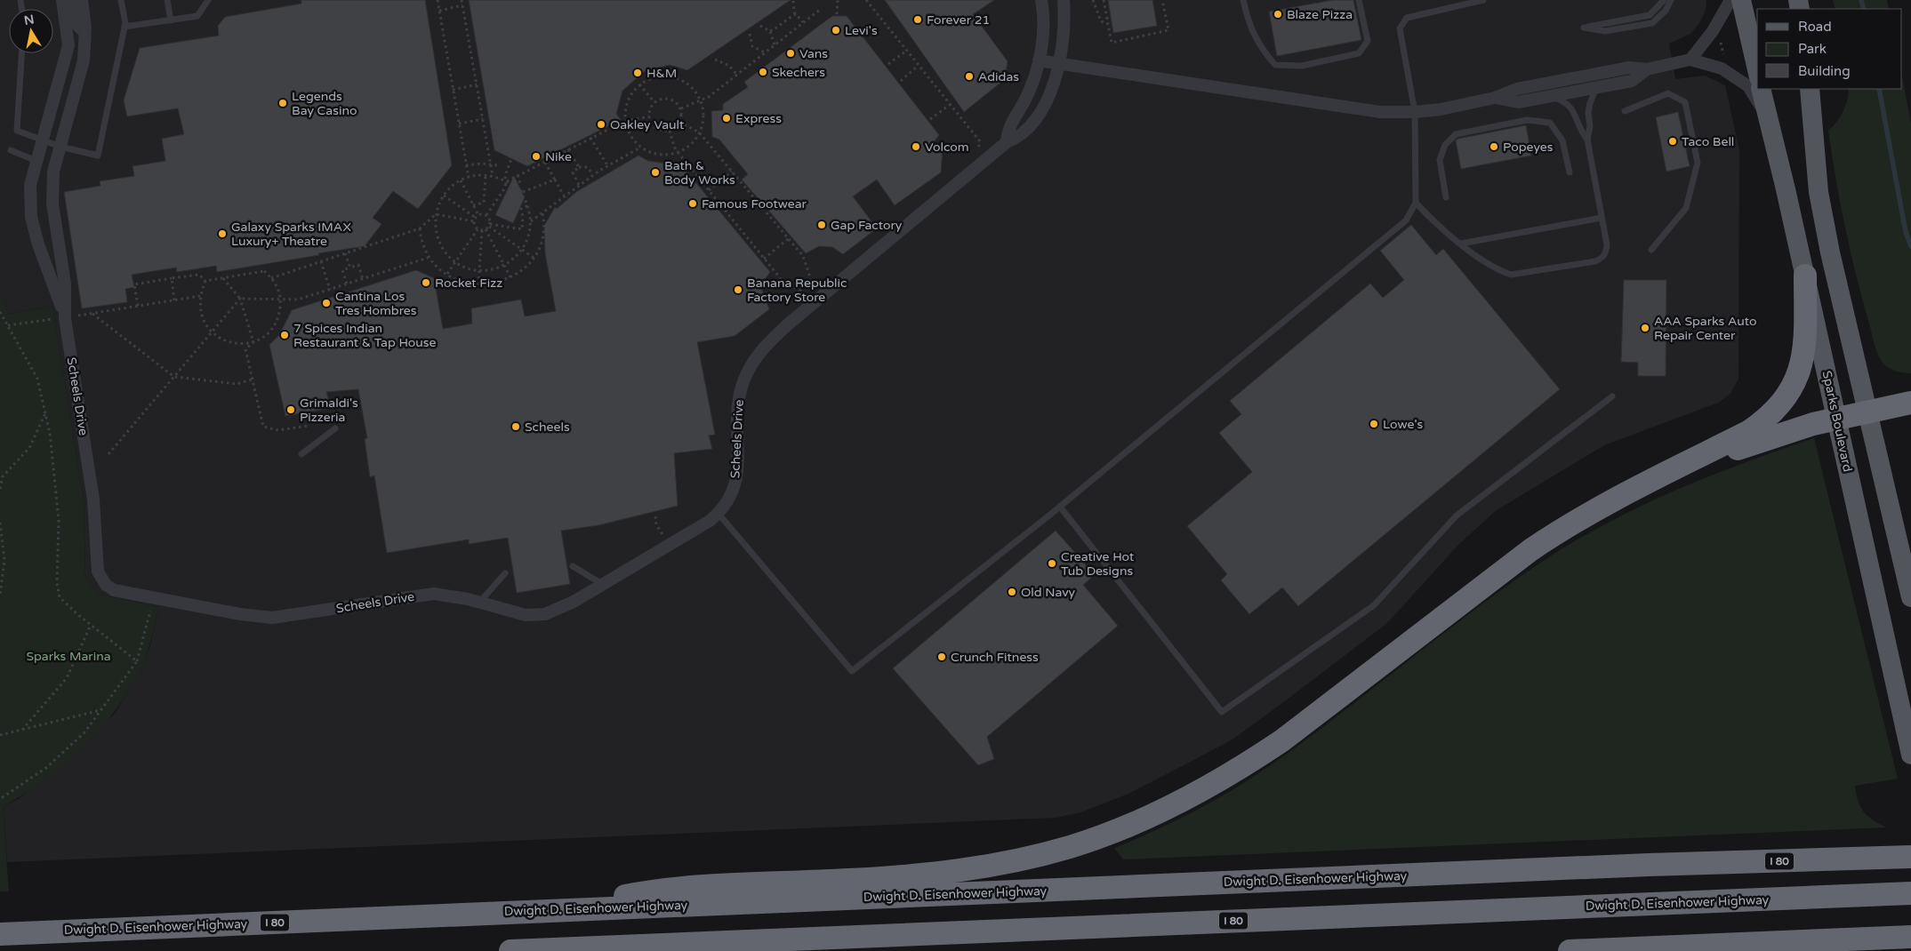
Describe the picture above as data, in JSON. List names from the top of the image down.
{
  "streets": {
    "highway": ["I 80", "Dwight D. Eisenhower Highway"],
    "main road": ["Sparks Boulevard"],
    "street": ["Scheels Drive"]
  },
  "parks": ["Sparks Marina"],
  "places": [
    "Blaze Pizza",
    "Forever 21",
    "Levi's",
    "Vans",
    "Skechers",
    "H&M",
    "Adidas",
    "Legends Bay Casino",
    "Express",
    "Oakley Vault",
    "Taco Bell",
    "Volcom",
    "Popeyes",
    "Nike",
    "Bath & Body Works",
    "Famous Footwear",
    "Gap Factory",
    "Galaxy Sparks IMAX Luxury+ Theatre",
    "Rocket Fizz",
    "Banana Republic Factory Store",
    "Cantina Los Tres Hombres",
    "AAA Sparks Auto Repair Center",
    "7 Spices Indian Restaurant & Tap House",
    "Grimaldi's Pizzeria",
    "Lowe's",
    "Scheels",
    "Creative Hot Tub Designs",
    "Old Navy",
    "Crunch Fitness"
  ],
  "legend": ["Road", "Park", "Building"],
  "north": "top"
}
